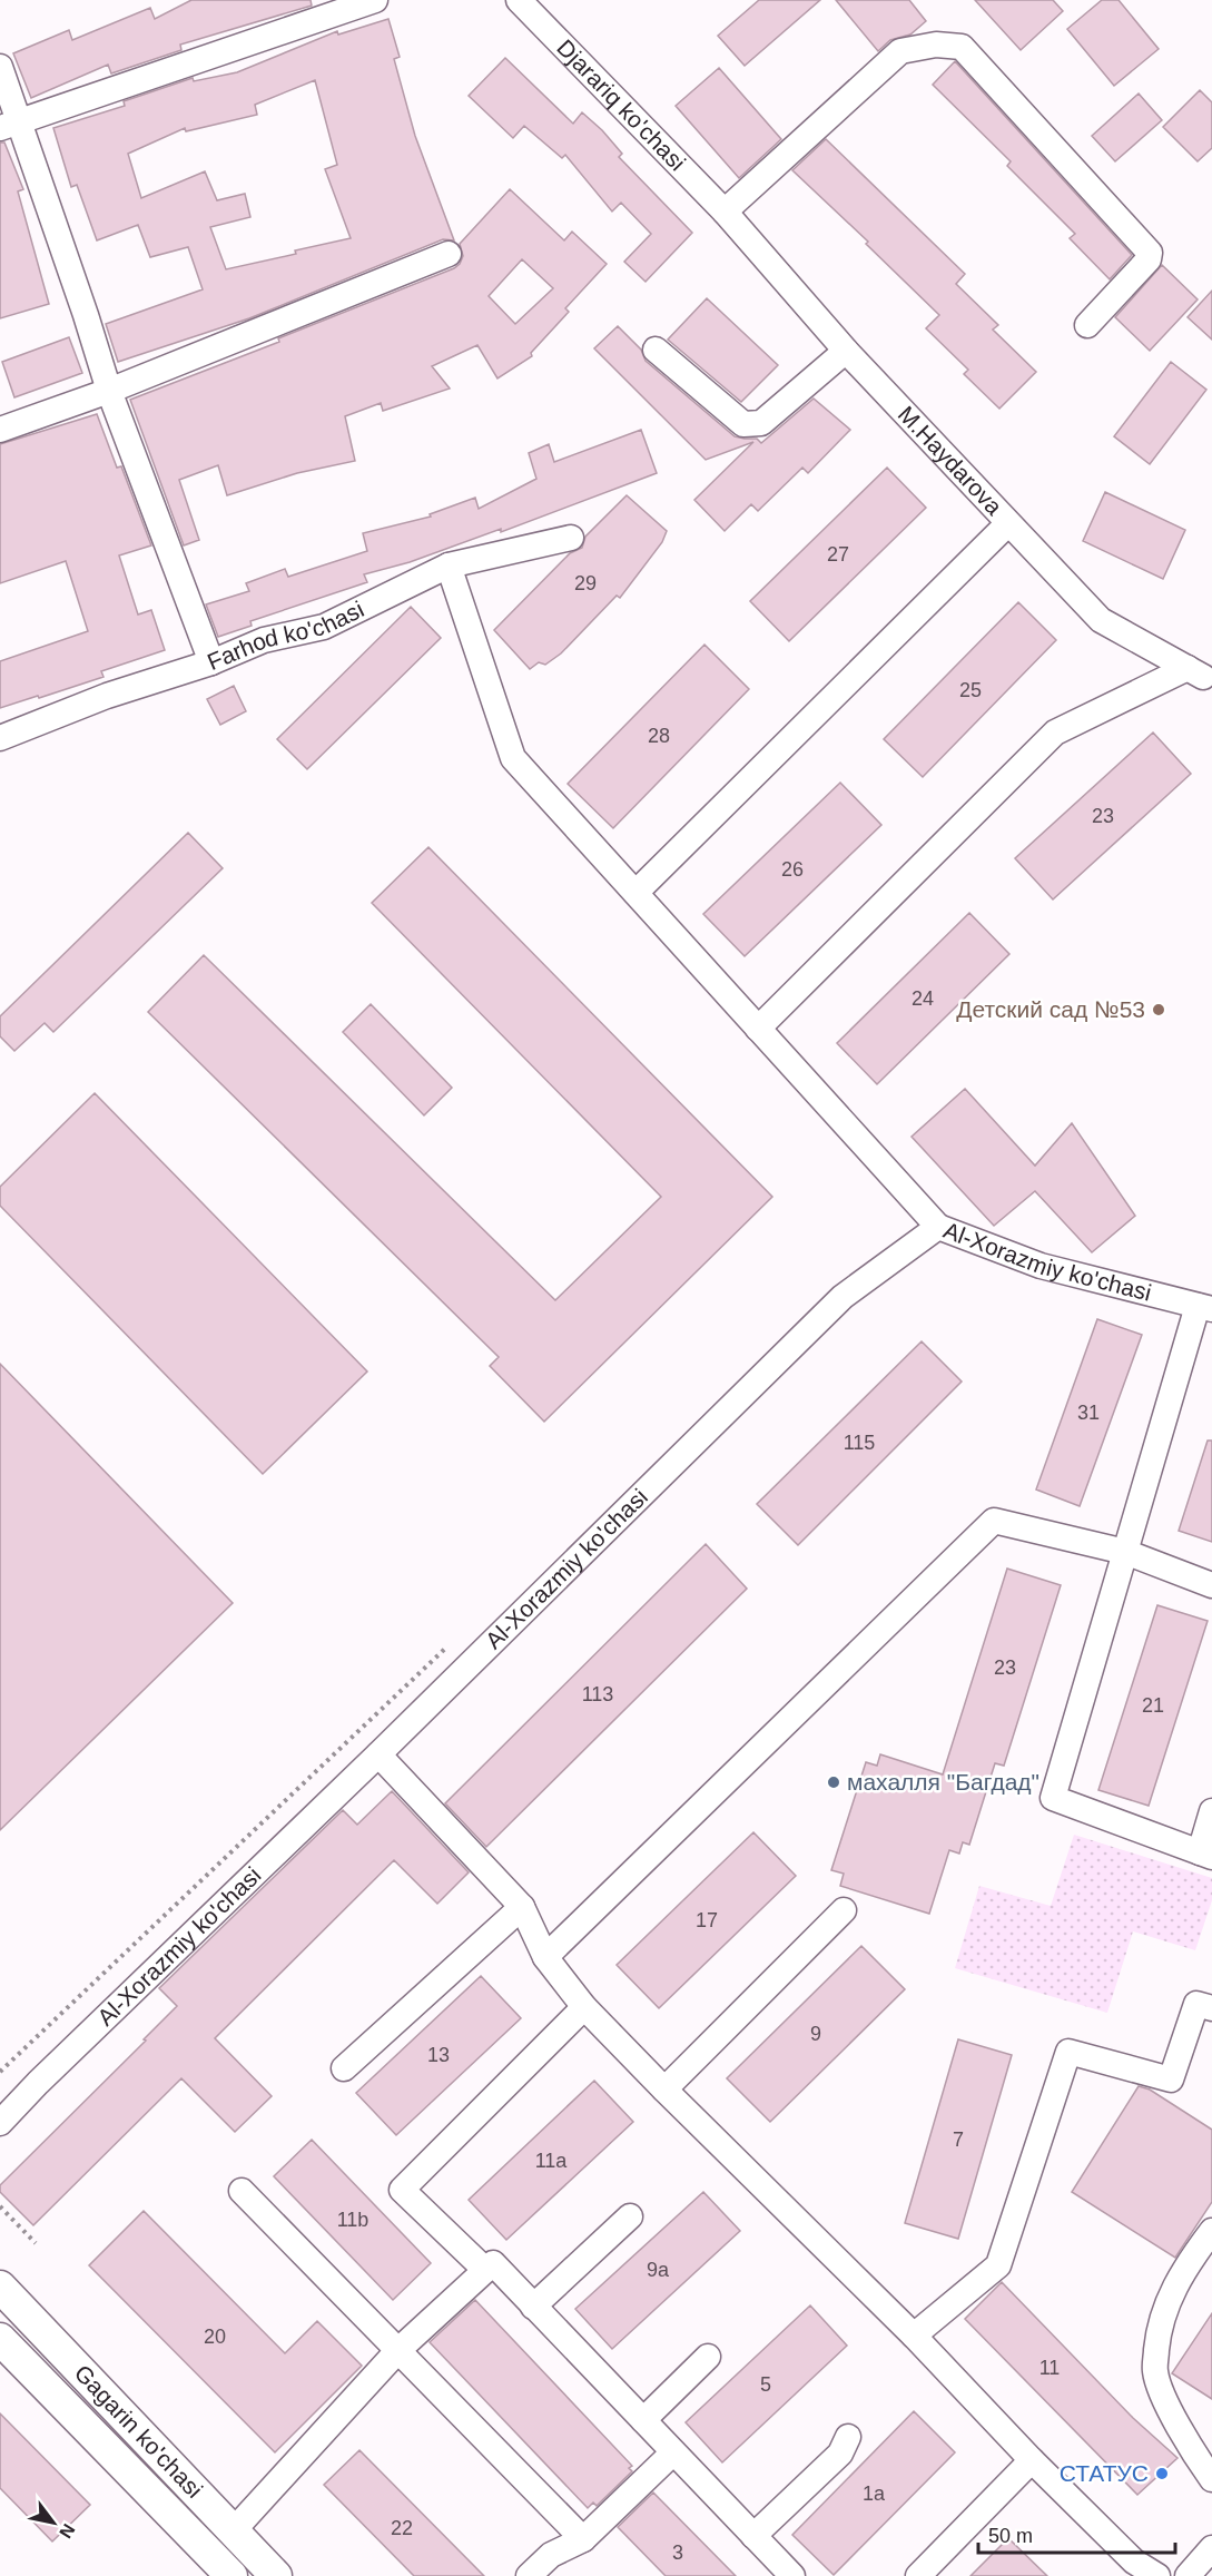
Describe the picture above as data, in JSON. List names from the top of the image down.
{
  "streets": {
    "main road": ["Gagarin ko'chasi"],
    "street": [
      "Djarariq ko'chasi",
      "M.Haydarova",
      "Farhod ko'chasi",
      "Al-Xorazmiy ko'chasi"
    ]
  },
  "crossings": [
    ["Djarariq ko'chasi", "M.Haydarova"]
  ],
  "places": ["Детский сад №53", "махалля \"Багдад\"", "СТАТУС"],
  "house_numbers": [
    "27",
    "29",
    "25",
    "28",
    "23",
    "26",
    "24",
    "31",
    "115",
    "23",
    "113",
    "21",
    "17",
    "9",
    "13",
    "7",
    "11a",
    "11b",
    "9a",
    "20",
    "11",
    "5",
    "1a",
    "22",
    "3"
  ],
  "scale_bar": "50 m",
  "north": "bottom right"
}
